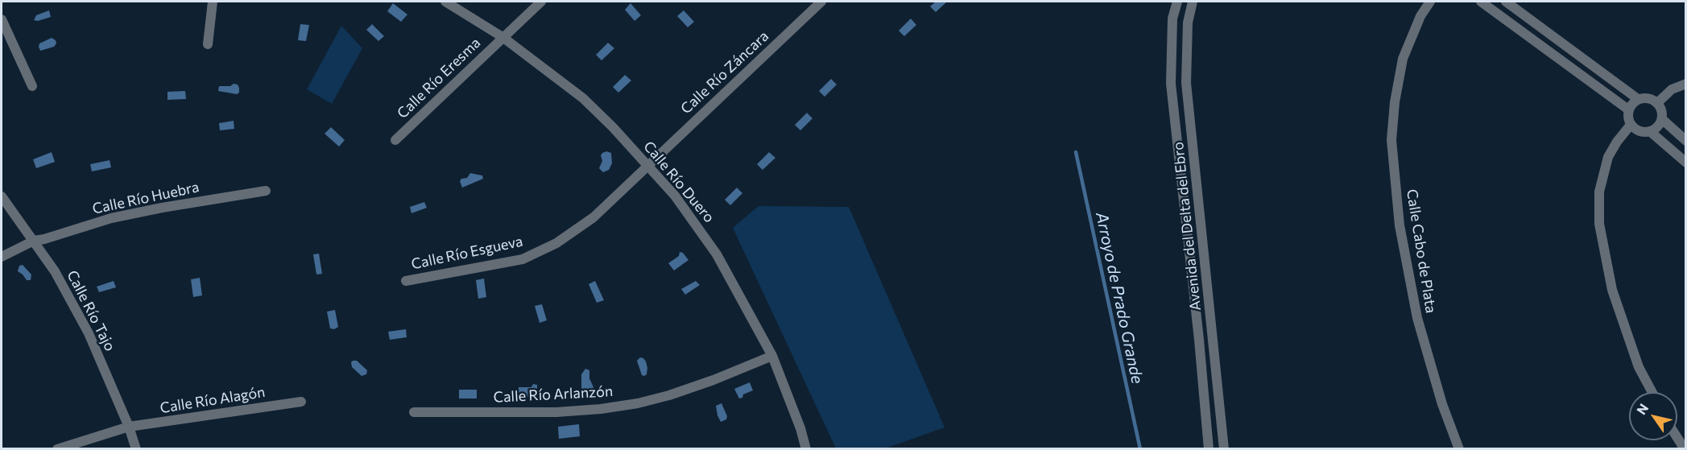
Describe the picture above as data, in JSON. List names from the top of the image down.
{
  "streets": {
    "street": [
      "Calle Río Záncara",
      "Calle Río Eresma",
      "Calle Río Duero",
      "Calle Río Huebra",
      "Avenida del Delta del Ebro",
      "Calle Cabo de Plata",
      "Calle Río Esgueva",
      "Calle Río Tajo",
      "Calle Río Arlanzón",
      "Calle Río Alagón"
    ]
  },
  "crossings": [
    ["Calle Río Záncara", "Calle Río Duero"],
    ["Calle Río Záncara", "Calle Río Esgueva"],
    ["Calle Río Eresma", "Calle Río Duero"],
    ["Calle Río Duero", "Calle Río Esgueva"],
    ["Calle Río Duero", "Calle Río Arlanzón"],
    ["Calle Río Huebra", "Calle Río Tajo"],
    ["Calle Río Tajo", "Calle Río Alagón"]
  ],
  "water": ["Arroyo de Prado Grande"],
  "north": "top left"
}
